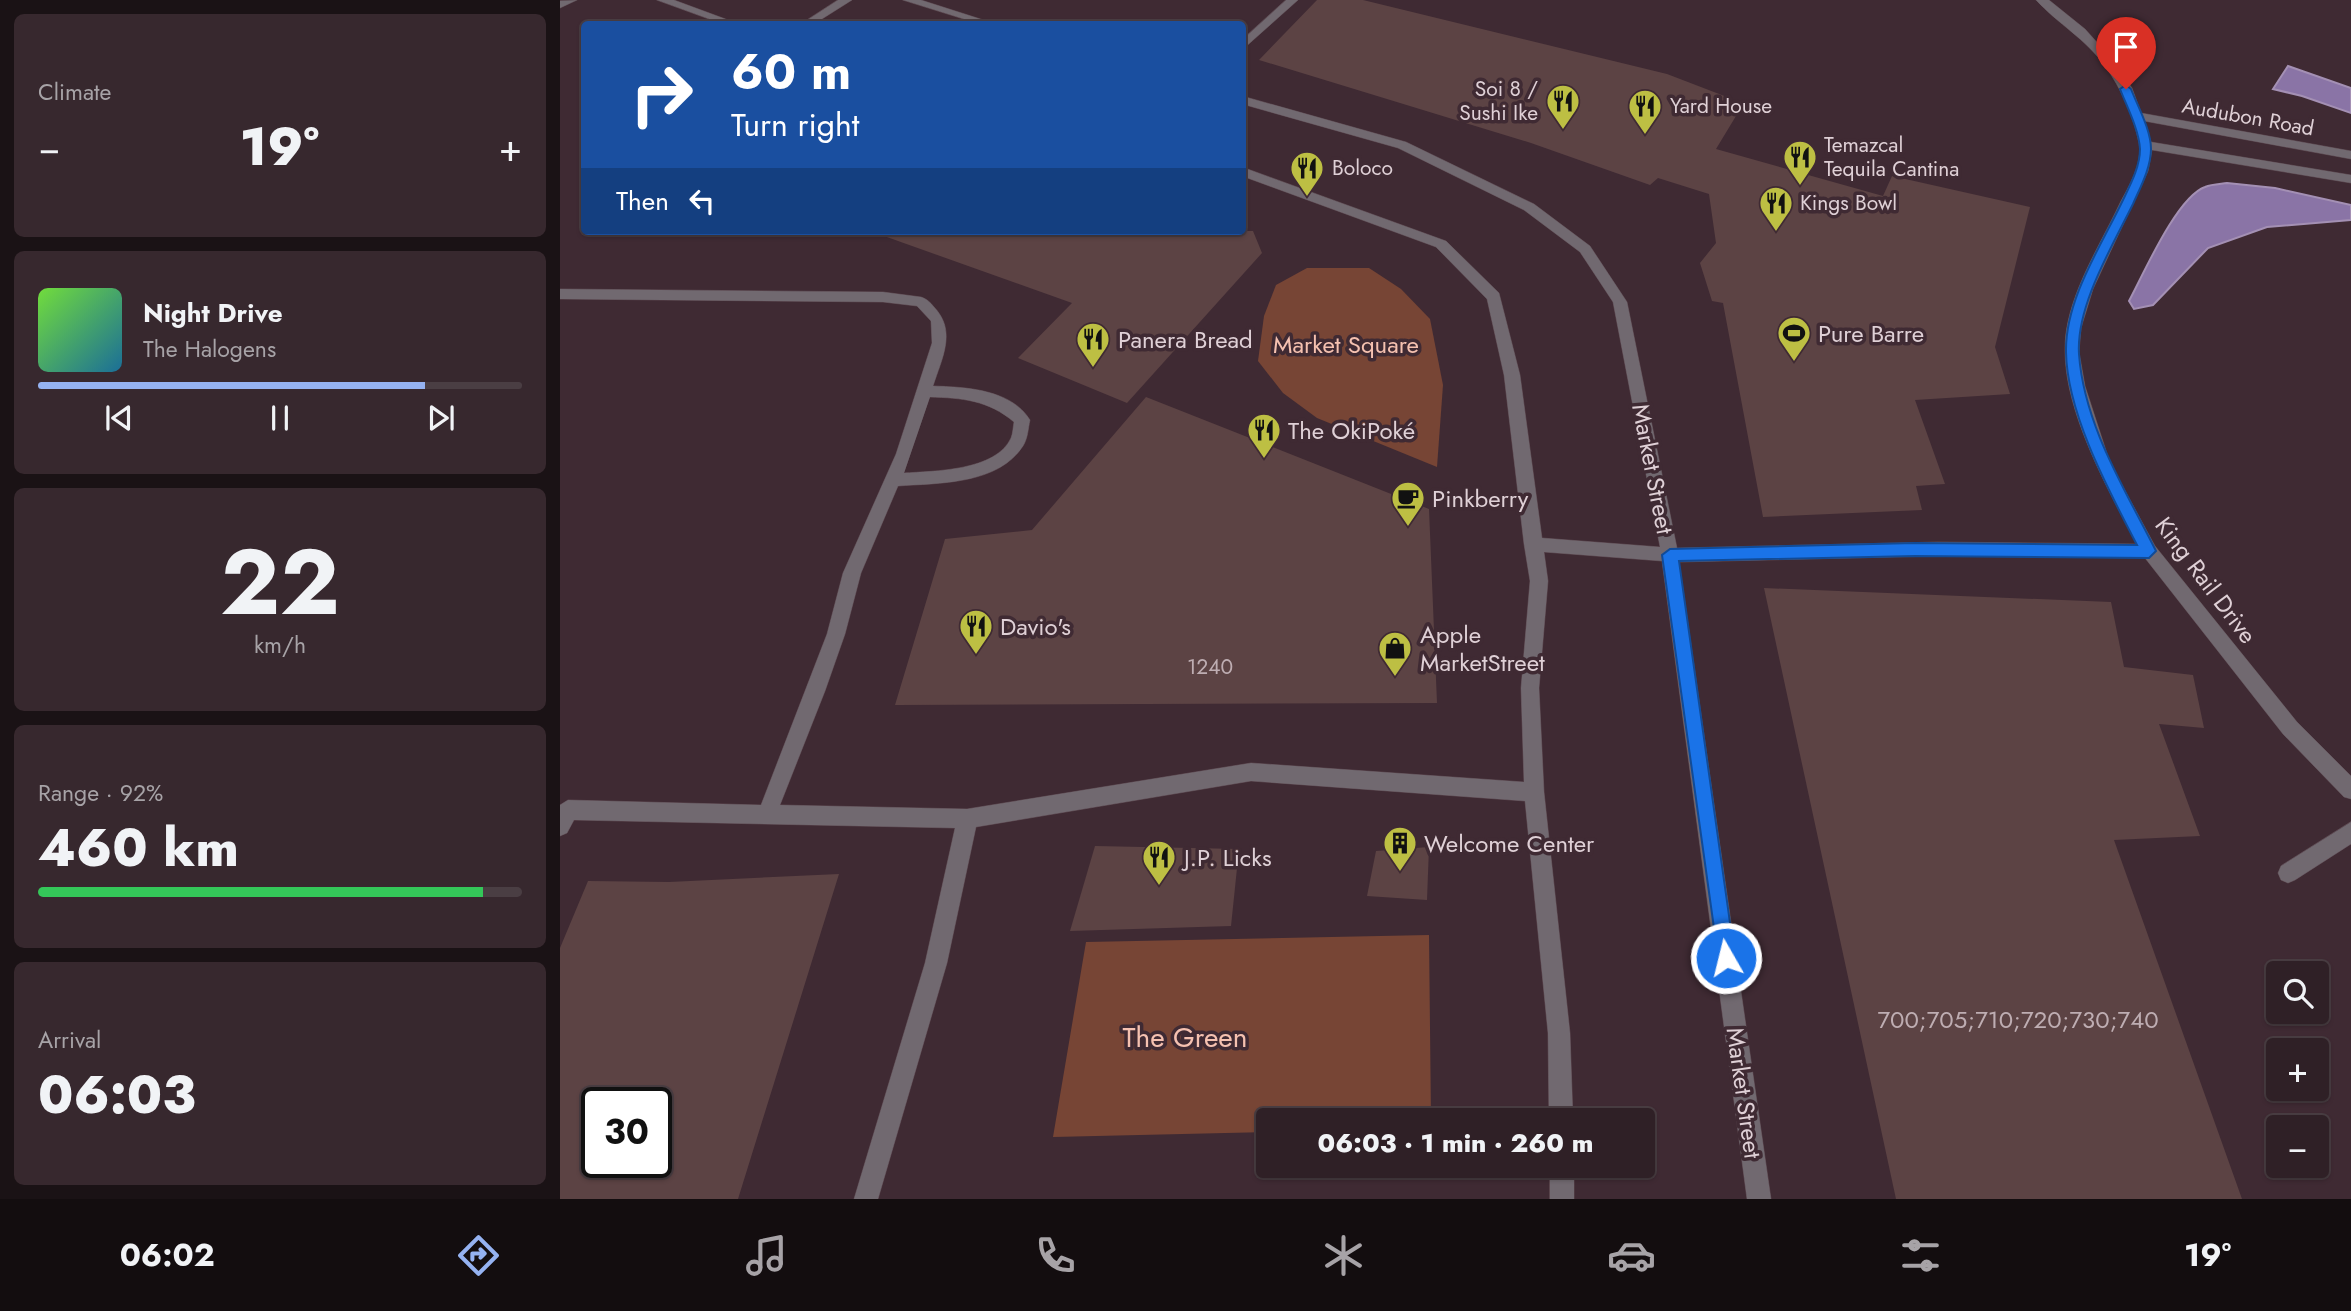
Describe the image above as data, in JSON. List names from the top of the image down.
{
  "streets": {
    "street": ["Audubon Road", "Market Street", "King Rail Drive"]
  },
  "crossings": [
    ["Audubon Road", "King Rail Drive"]
  ],
  "parks": ["Market Square", "The Green"],
  "places": {
    "restaurant": [
      "Soi 8 / Sushi Ike",
      "Yard House",
      "Temazcal Tequila Cantina",
      "Boloco",
      "Kings Bowl",
      "Panera Bread",
      "The OkiPoké",
      "Davio's",
      "J.P. Licks"
    ],
    "sports": ["Pure Barre"],
    "cafe": ["Pinkberry"],
    "shop": ["Apple MarketStreet"],
    "building": ["Welcome Center"]
  },
  "house_numbers": ["1240", "700;705;710;720;730;740"],
  "page": {
    "tile": [
      "Climate",
      ["22", "km/h"],
      ["Range · 92%", "460 km"],
      ["Arrival", "06:03"]
    ],
    "turn": ["60 m", "Turn right"],
    "heat": ["−", "19°", "+"],
    "then": "Then",
    "song": ["Night Drive", "The Halogens"],
    "map_buttons": ["+", "−"],
    "limit": "30",
    "trip": "06:03 · 1 min · 260 m",
    "tabs": ["06:02", "19°"]
  }
}
